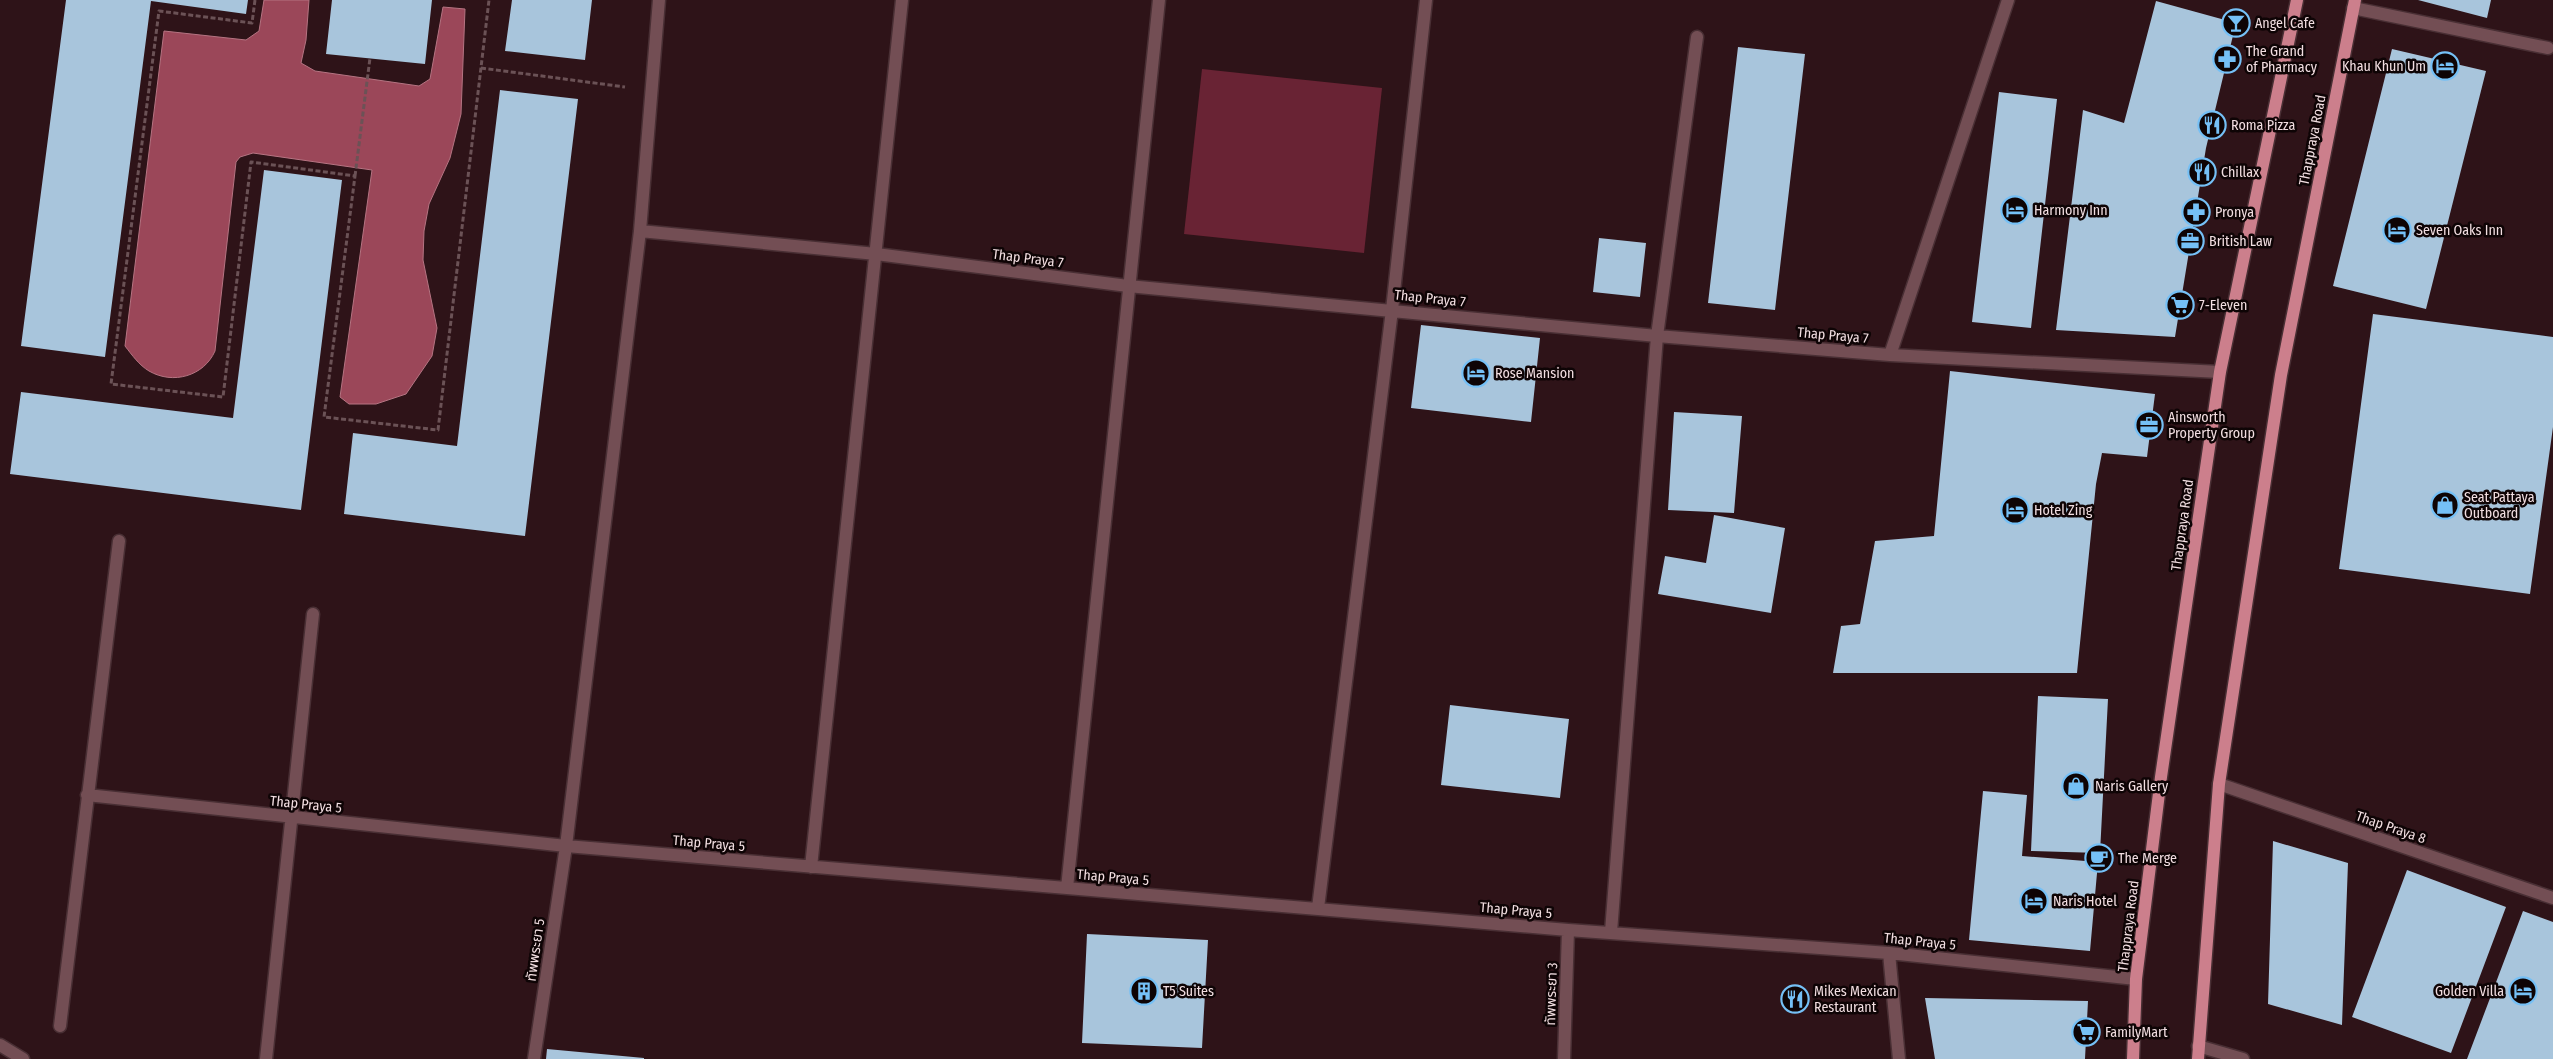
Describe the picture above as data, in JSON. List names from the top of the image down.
{
  "streets": {
    "main road": ["Thappraya Road"],
    "street": [
      "Thap Praya 7",
      "Thap Praya 5",
      "Thap Praya 8",
      "ทัพพระยา 5",
      "ทัพพระยา 3"
    ]
  },
  "crossings": [
    ["Thappraya Road", "Thap Praya 7"],
    ["Thappraya Road", "Thap Praya 5"],
    ["Thappraya Road", "Thap Praya 8"],
    ["Thap Praya 7", "ทัพพระยา 5"],
    ["Thap Praya 5", "ทัพพระยา 5"],
    ["Thap Praya 5", "ทัพพระยา 3"]
  ],
  "places": {
    "bar": ["Angel Cafe"],
    "pharmacy": ["The Grand of Pharmacy", "Pronya"],
    "hotel": [
      "Khau Khun Um",
      "Harmony Inn",
      "Seven Oaks Inn",
      "Rose Mansion",
      "Hotel Zing",
      "Naris Hotel",
      "Golden Villa"
    ],
    "restaurant": ["Roma Pizza", "Chillax", "Mikes Mexican Restaurant"],
    "office": ["British Law", "Ainsworth Property Group"],
    "supermarket": ["7-Eleven", "FamilyMart"],
    "shop": ["Seat Pattaya Outboard", "Naris Gallery"],
    "cafe": ["The Merge"],
    "building": ["T5 Suites"]
  }
}
